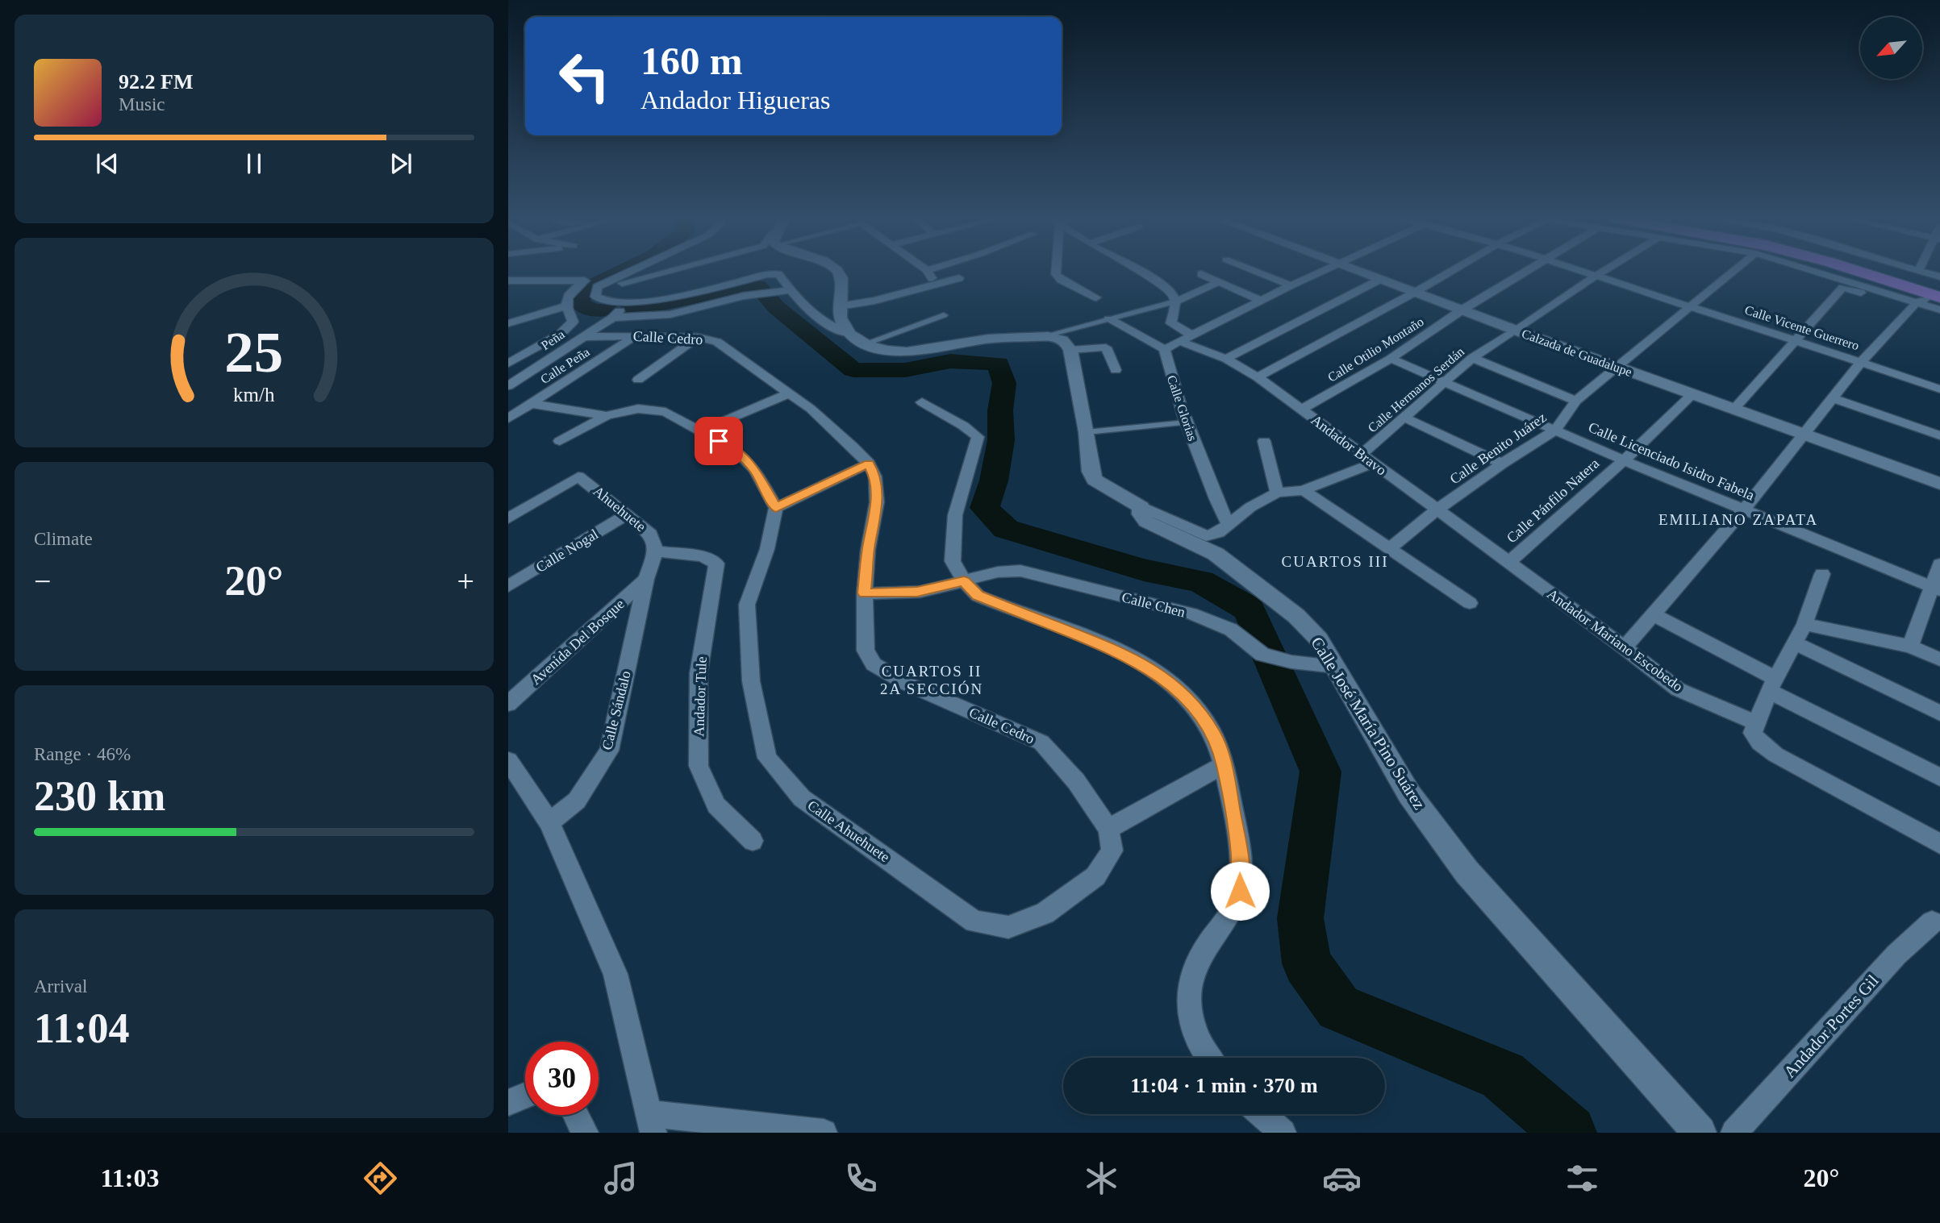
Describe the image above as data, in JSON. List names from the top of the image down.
{
  "streets": {
    "street": [
      "Calle Vicente Guerrero",
      "Calle Cedro",
      "Peña",
      "Calle Otilio Montaño",
      "Calzada de Guadalupe",
      "Calle Peña",
      "Calle Hermanos Serdán",
      "Calle Glorias",
      "Andador Bravo",
      "Calle Benito Juárez",
      "Calle Licenciado Isidro Fabela",
      "Calle Pánfilo Natera",
      "Ahuehuete",
      "Calle Nogal",
      "Calle Chen",
      "Andador Mariano Escobedo",
      "Avenida Del Bosque",
      "Andador Tule",
      "Calle Sándalo",
      "Calle José María Pino Suárez",
      "Calle Ahuehuete",
      "Andador Portes Gil"
    ]
  },
  "crossings": [
    ["Calle Vicente Guerrero", "Calle Hermanos Serdán"],
    ["Calle Vicente Guerrero", "Calle Benito Juárez"],
    ["Calle Cedro", "Peña"],
    ["Calle Cedro", "Calle Peña"],
    ["Calle Cedro", "Calle Chen"],
    ["Calle Cedro", "Calle Ahuehuete"],
    ["Calle Otilio Montaño", "Calzada de Guadalupe"],
    ["Calle Otilio Montaño", "Andador Bravo"],
    ["Calle Otilio Montaño", "Calle Licenciado Isidro Fabela"],
    ["Calzada de Guadalupe", "Calle Hermanos Serdán"],
    ["Calzada de Guadalupe", "Calle Benito Juárez"],
    ["Calzada de Guadalupe", "Calle Pánfilo Natera"],
    ["Calle Hermanos Serdán", "Andador Bravo"],
    ["Calle Hermanos Serdán", "Calle Licenciado Isidro Fabela"],
    ["Calle Glorias", "Calle José María Pino Suárez"],
    ["Andador Bravo", "Calle Benito Juárez"],
    ["Andador Bravo", "Calle Pánfilo Natera"],
    ["Andador Bravo", "Andador Mariano Escobedo"],
    ["Calle Benito Juárez", "Calle Licenciado Isidro Fabela"],
    ["Calle Licenciado Isidro Fabela", "Calle Pánfilo Natera"],
    ["Calle Pánfilo Natera", "Andador Mariano Escobedo"],
    ["Ahuehuete", "Calle Nogal"],
    ["Ahuehuete", "Andador Tule"],
    ["Calle Chen", "Calle José María Pino Suárez"],
    ["Avenida Del Bosque", "Calle Sándalo"]
  ],
  "districts": ["EMILIANO ZAPATA", "CUARTOS III", "CUARTOS II 2A SECCIÓN"],
  "north": "bottom left",
  "page": {
    "turn": ["160 m", "Andador Higueras"],
    "song": ["92.2 FM", "Music"],
    "tile": [
      "Climate",
      ["Range · 46%", "230 km"],
      ["Arrival", "11:04"]
    ],
    "heat": ["−", "20°", "+"],
    "limit": "30",
    "trip": "11:04 · 1 min · 370 m",
    "tabs": ["11:03", "20°"],
    "gauge": ["25", "km/h"]
  }
}
